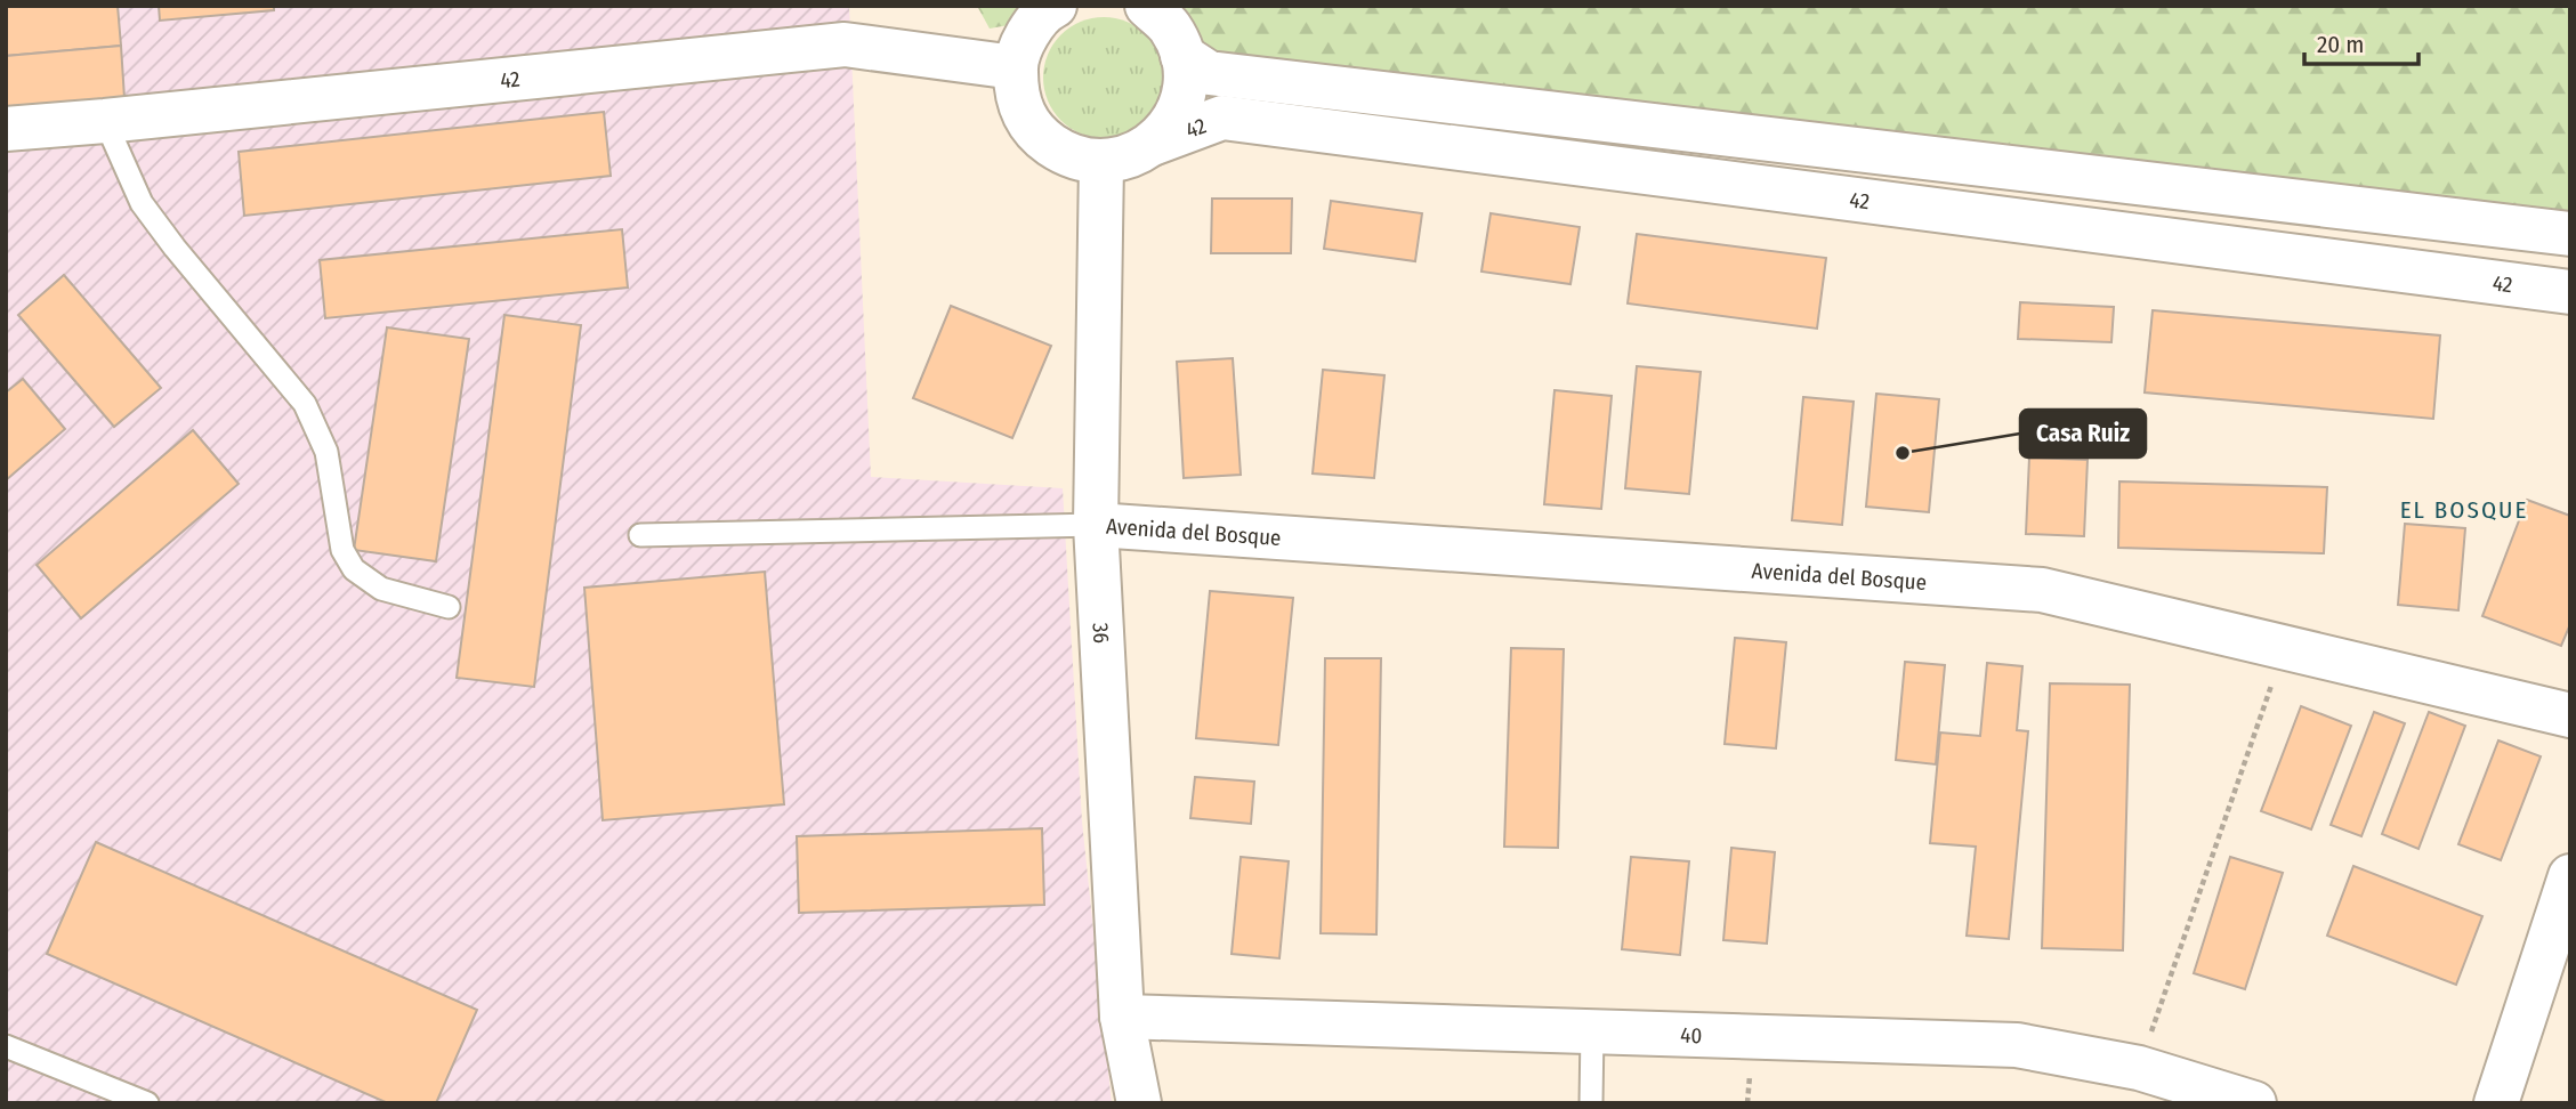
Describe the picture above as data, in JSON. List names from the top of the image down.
{
  "streets": {
    "street": [
      "42",
      "Avenida del Bosque",
      "36",
      "40"
    ]
  },
  "crossings": [
    ["42", "36"],
    ["Avenida del Bosque", "36"],
    ["36", "40"]
  ],
  "districts": ["EL BOSQUE"],
  "places": ["Casa Ruiz"],
  "scale_bar": "20 m"
}
